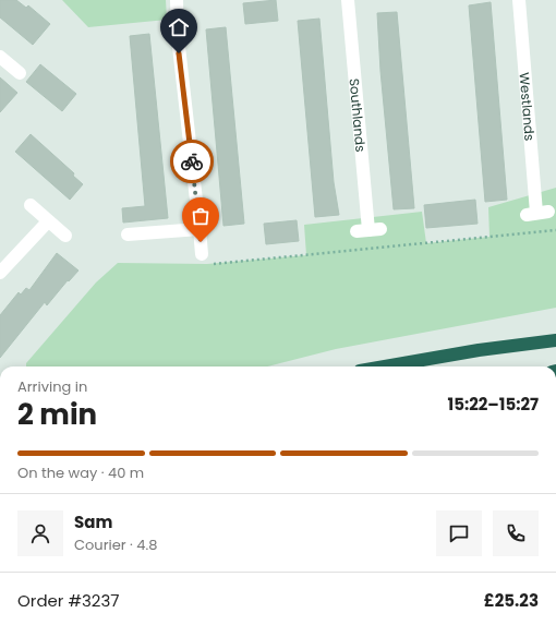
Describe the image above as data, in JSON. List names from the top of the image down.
{
  "streets": {
    "street": ["Westlands", "Southlands"]
  },
  "page": {
    "heading": ["2 min", "Arriving in", "15:22–15:27"],
    "panel": [
      "Sam",
      "Courier · 4.8",
      "Order #3237",
      "£25.23"
    ],
    "bar": "On the way · 40 m"
  }
}
